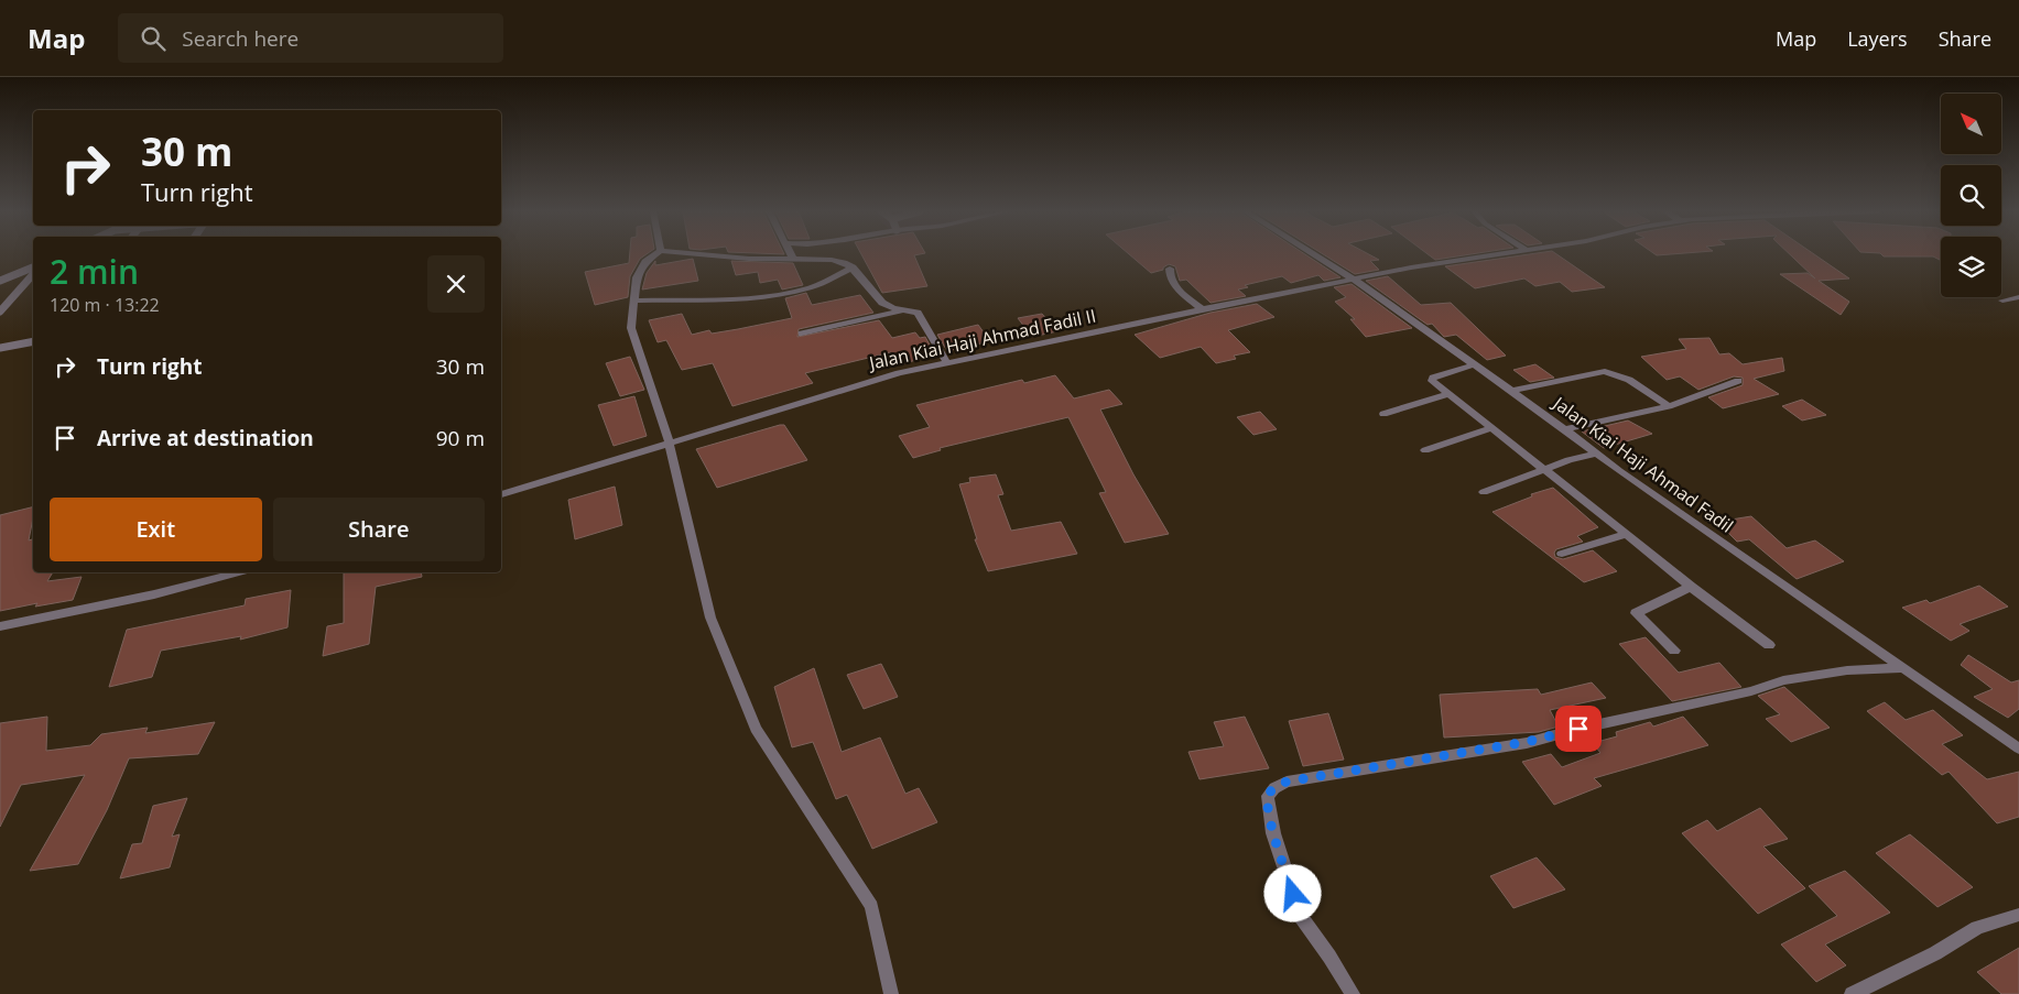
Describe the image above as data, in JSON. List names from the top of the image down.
{
  "streets": {
    "street": ["Jalan Kiai Haji Ahmad Fadil II", "Jalan Kiai Haji Ahmad Fadil"]
  },
  "crossings": [
    ["Jalan Kiai Haji Ahmad Fadil II", "Jalan Kiai Haji Ahmad Fadil"]
  ],
  "north": "top left",
  "page": {
    "header": "Map",
    "search": "Search here",
    "nav": ["Map", "Layers", "Share"],
    "turn": ["30 m", "Turn right"],
    "heading": ["2 min", "120 m · 13:22"],
    "list": [
      {
        "name": "Turn right",
        "value": "30 m"
      },
      {
        "name": "Arrive at destination",
        "value": "90 m"
      }
    ],
    "buttons": ["Exit", "Share"]
  }
}
